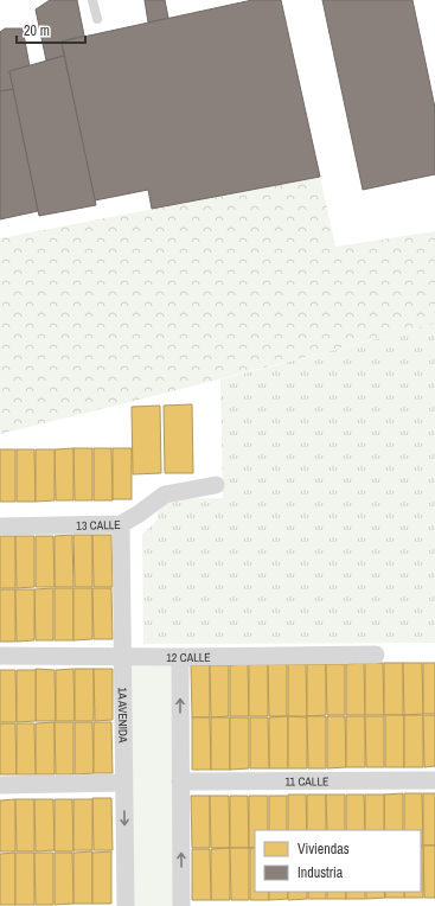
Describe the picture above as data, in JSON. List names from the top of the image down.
{
  "streets": {
    "street": [
      "13 CALLE",
      "12 CALLE",
      "1A AVENIDA",
      "11 CALLE"
    ]
  },
  "crossings": [
    ["13 CALLE", "1A AVENIDA"],
    ["12 CALLE", "1A AVENIDA"]
  ],
  "legend": ["Viviendas", "Industria"],
  "scale_bar": "20 m"
}
